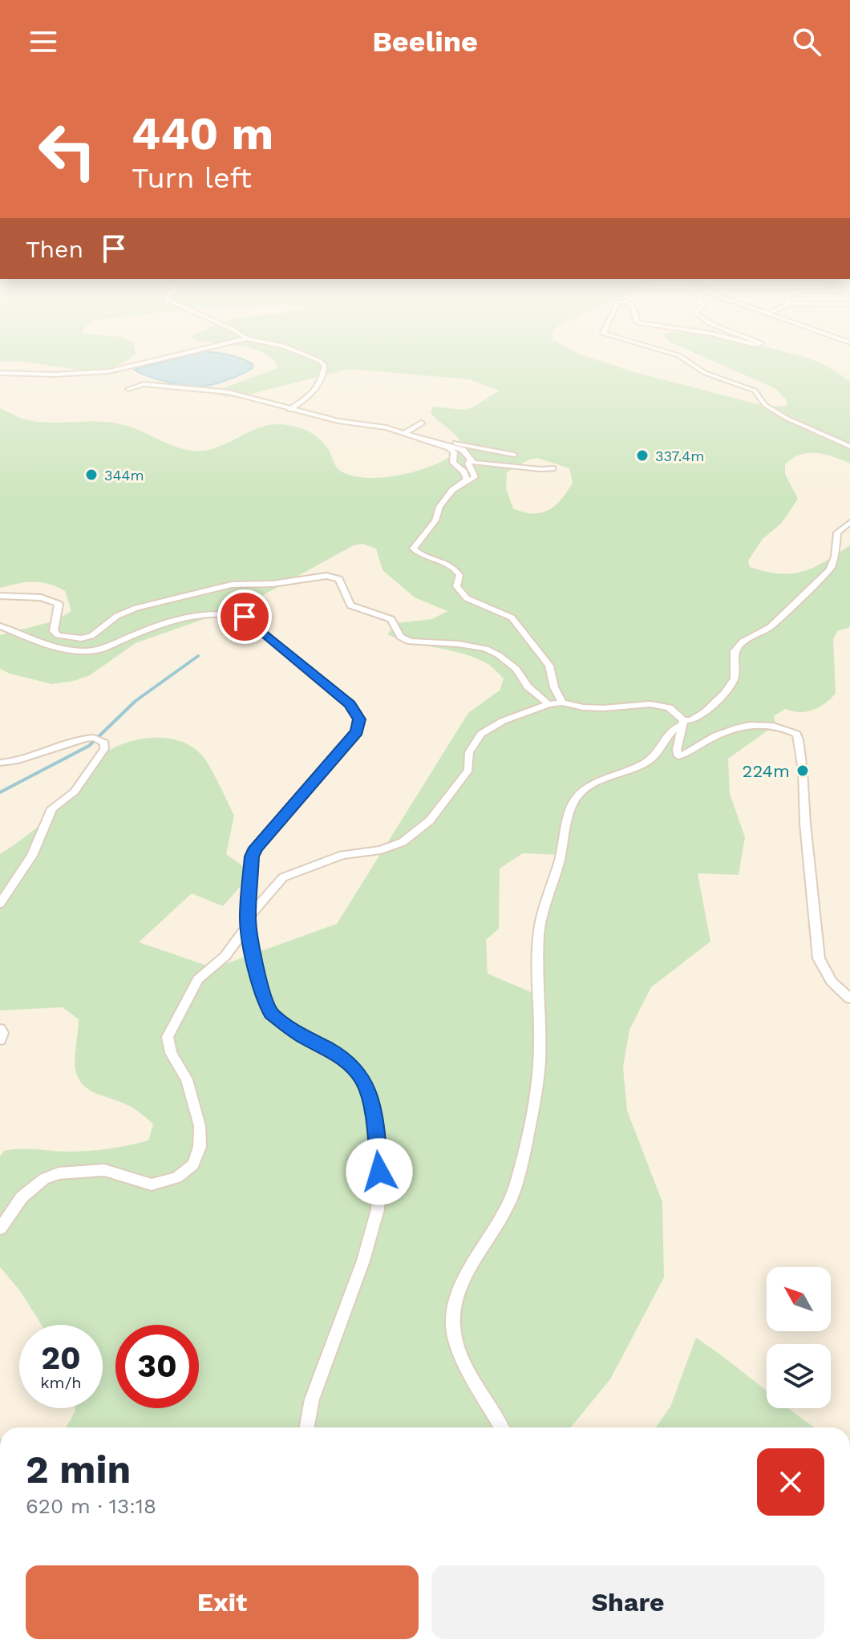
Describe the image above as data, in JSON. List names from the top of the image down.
{
  "places": ["337.4m", "344m", "224m"],
  "north": "top left",
  "page": {
    "header": "Beeline",
    "turn": ["440 m", "Turn left"],
    "then": "Then",
    "speed": "20 km/h",
    "limit": "30",
    "heading": ["2 min", "620 m · 13:18"],
    "buttons": ["Exit", "Share"]
  }
}
